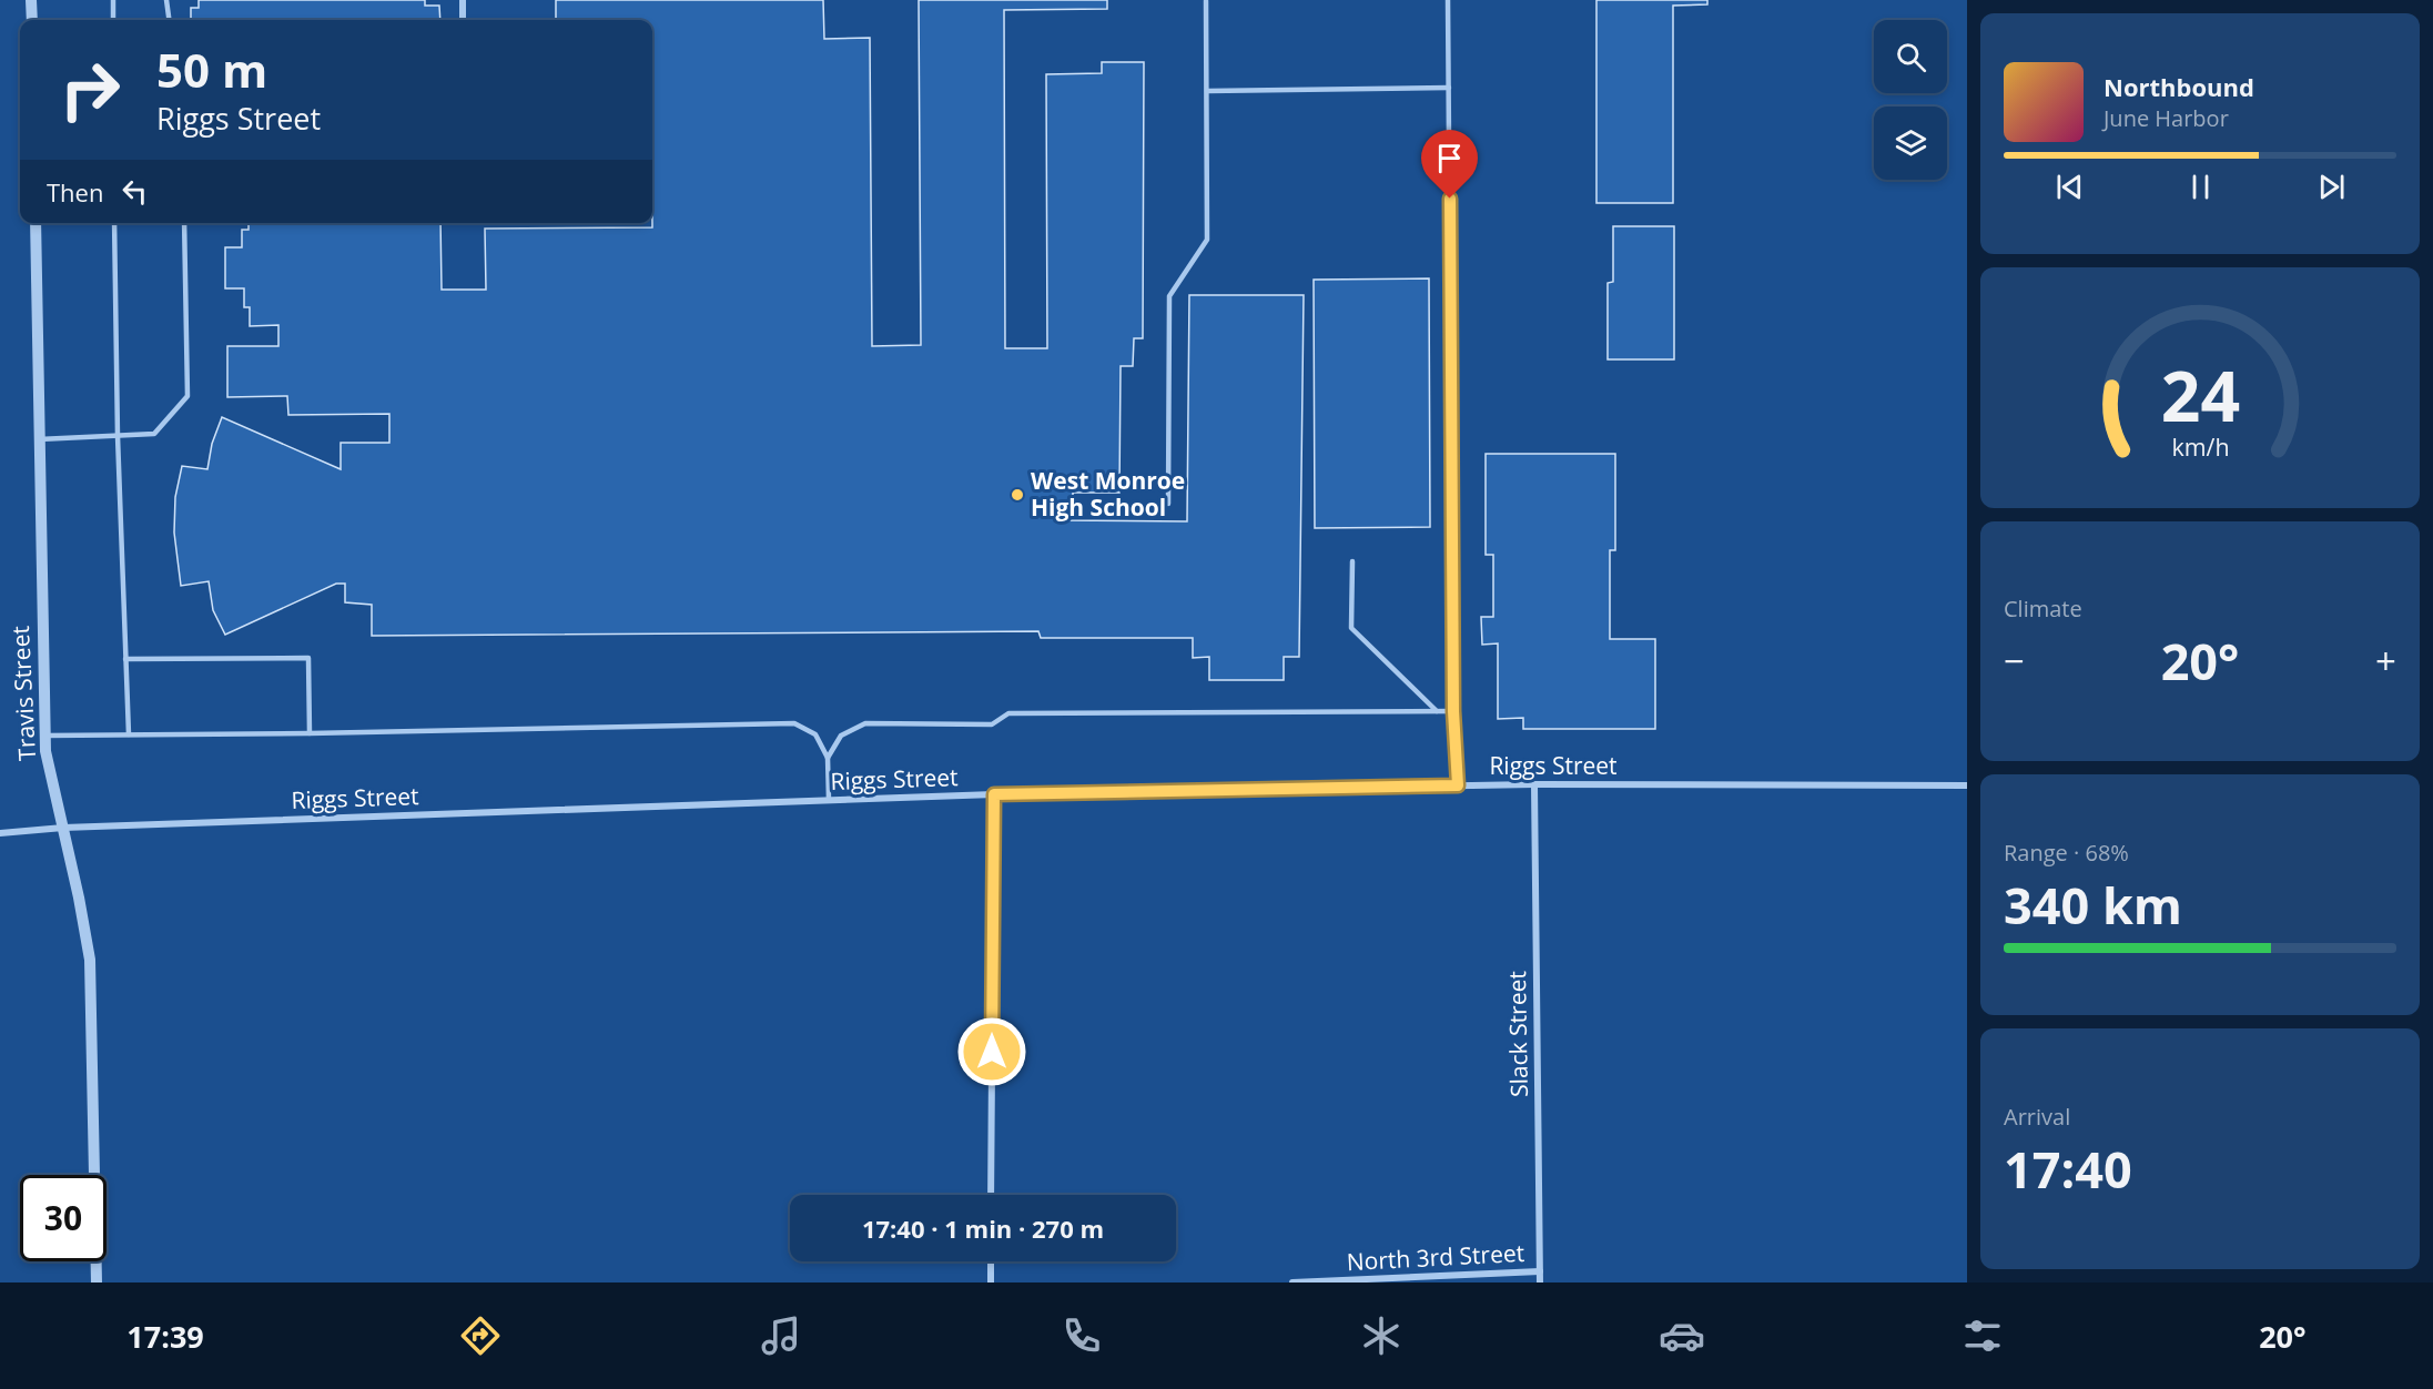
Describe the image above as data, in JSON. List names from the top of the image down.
{
  "streets": {
    "street": [
      "Travis Street",
      "Riggs Street",
      "Slack Street",
      "North 3rd Street"
    ]
  },
  "crossings": [
    ["Travis Street", "Riggs Street"],
    ["Riggs Street", "Slack Street"],
    ["Slack Street", "North 3rd Street"]
  ],
  "places": ["West Monroe High School"],
  "page": {
    "turn": ["50 m", "Riggs Street"],
    "song": ["Northbound", "June Harbor"],
    "then": "Then",
    "tile": [
      "Climate",
      ["Range · 68%", "340 km"],
      ["Arrival", "17:40"]
    ],
    "heat": ["−", "20°", "+"],
    "limit": "30",
    "trip": "17:40 · 1 min · 270 m",
    "tabs": ["17:39", "20°"],
    "gauge": ["24", "km/h"]
  }
}
